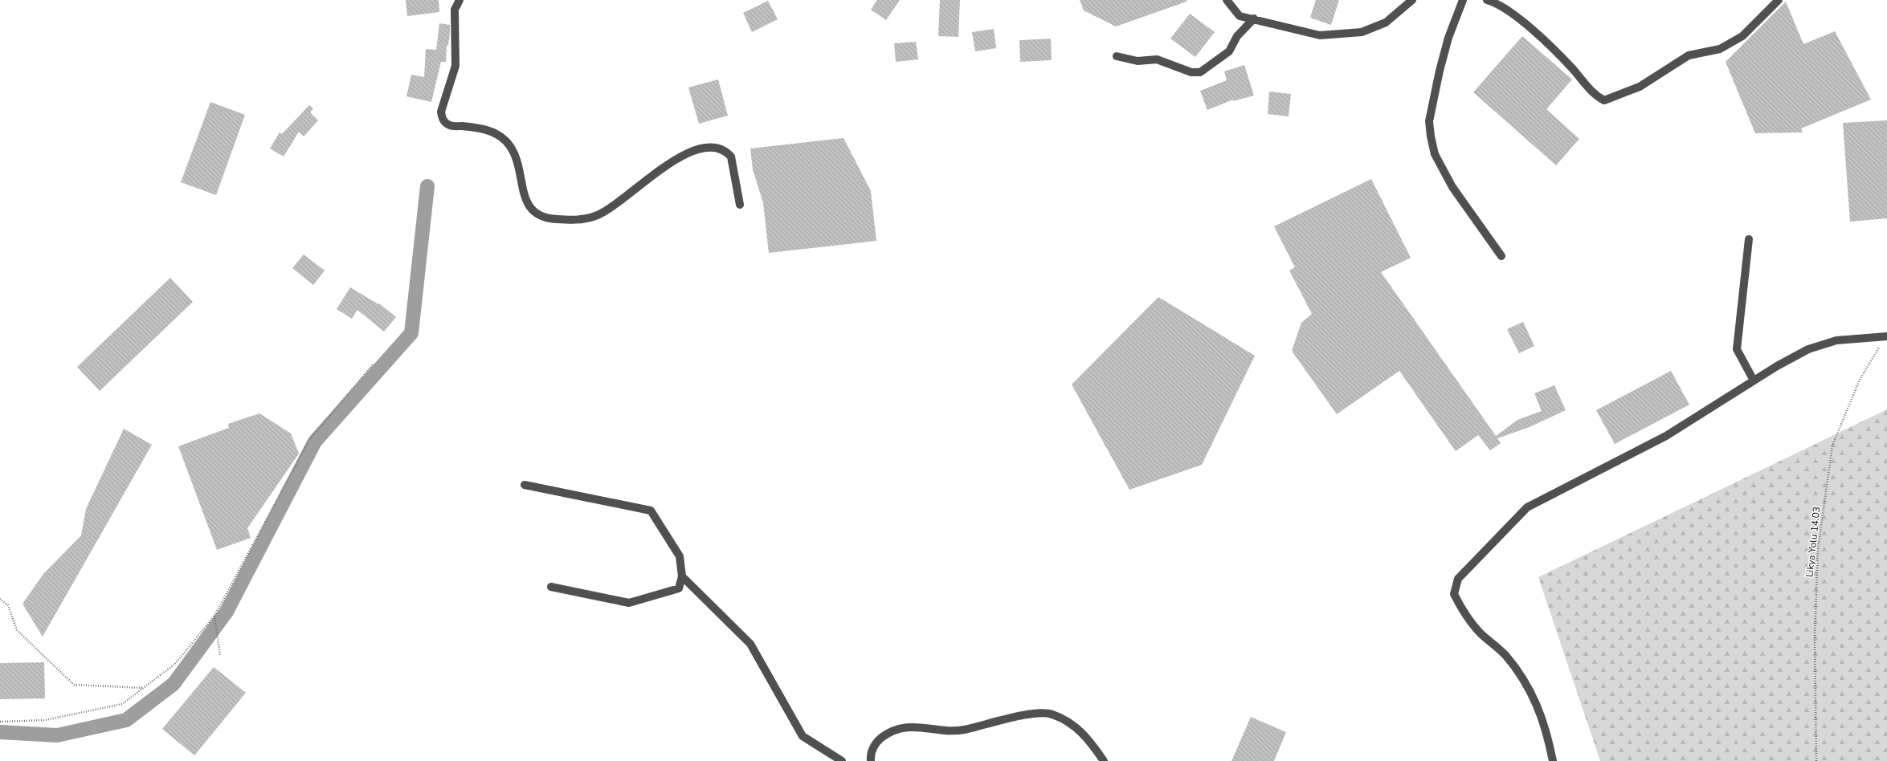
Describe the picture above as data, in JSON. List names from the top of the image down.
{
  "streets": {
    "path": ["Likya Yolu 14.03"]
  }
}
